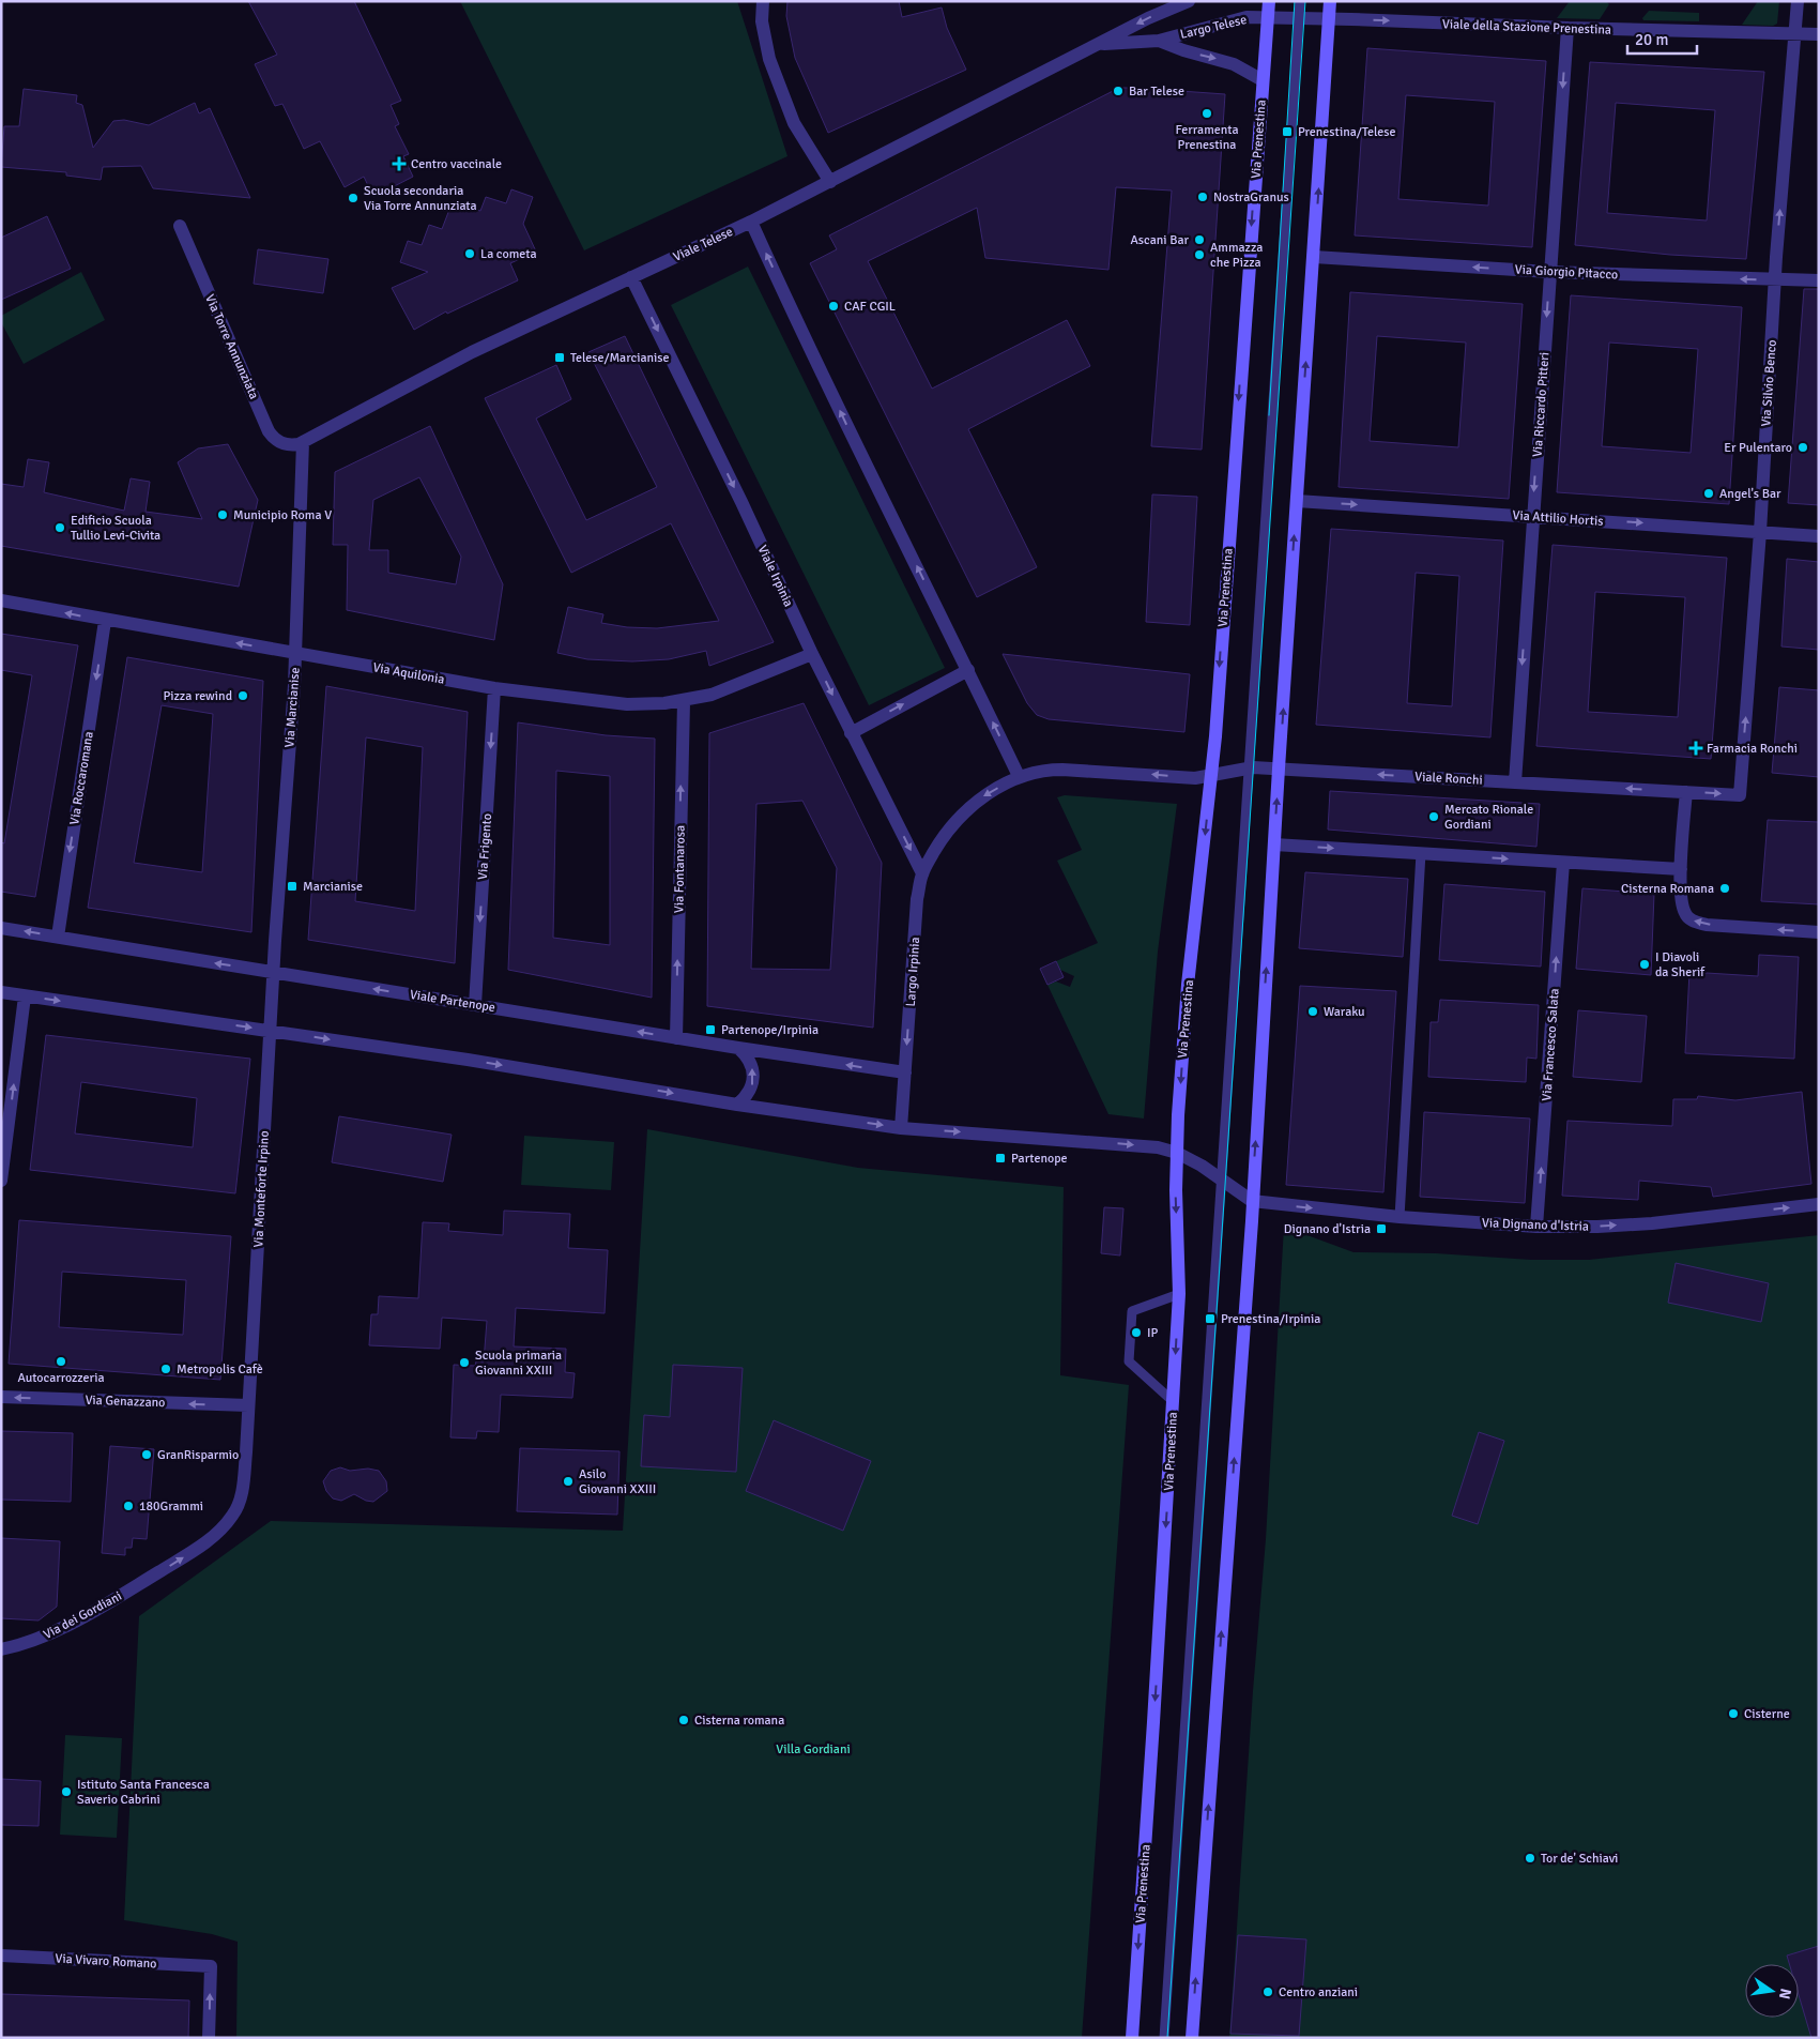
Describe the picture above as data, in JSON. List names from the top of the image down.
{
  "streets": {
    "main road": ["Via Prenestina"],
    "street": [
      "Largo Telese",
      "Viale della Stazione Prenestina",
      "Viale Telese",
      "Via Giorgio Pitacco",
      "Via Torre Annunziata",
      "Via Silvio Benco",
      "Via Riccardo Pitteri",
      "Via Attilio Hortis",
      "Viale Irpinia",
      "Via Aquilonia",
      "Via Marcianise",
      "Via Roccaromana",
      "Viale Ronchi",
      "Via Frigento",
      "Via Fontanarosa",
      "Largo Irpinia",
      "Viale Partenope",
      "Via Francesco Salata",
      "Via Monteforte Irpino",
      "Via Dignano d'Istria",
      "Via Genazzano",
      "Via dei Gordiani",
      "Via Vivaro Romano"
    ]
  },
  "crossings": [
    ["Largo Telese", "Viale della Stazione Prenestina"],
    ["Largo Telese", "Via Prenestina"],
    ["Largo Telese", "Viale Telese"],
    ["Viale della Stazione Prenestina", "Via Prenestina"],
    ["Viale della Stazione Prenestina", "Via Silvio Benco"],
    ["Viale della Stazione Prenestina", "Via Riccardo Pitteri"],
    ["Via Prenestina", "Viale Ronchi"],
    ["Via Prenestina", "Largo Irpinia"],
    ["Viale Telese", "Via Torre Annunziata"],
    ["Viale Telese", "Viale Irpinia"],
    ["Viale Telese", "Via Marcianise"],
    ["Via Giorgio Pitacco", "Via Silvio Benco"],
    ["Via Giorgio Pitacco", "Via Riccardo Pitteri"],
    ["Via Torre Annunziata", "Via Marcianise"],
    ["Via Silvio Benco", "Via Attilio Hortis"],
    ["Via Silvio Benco", "Viale Ronchi"],
    ["Via Riccardo Pitteri", "Via Attilio Hortis"],
    ["Via Riccardo Pitteri", "Viale Ronchi"],
    ["Viale Irpinia", "Via Aquilonia"],
    ["Viale Irpinia", "Largo Irpinia"],
    ["Via Aquilonia", "Via Marcianise"],
    ["Via Aquilonia", "Via Roccaromana"],
    ["Via Aquilonia", "Via Frigento"],
    ["Via Aquilonia", "Via Fontanarosa"],
    ["Via Marcianise", "Viale Partenope"],
    ["Via Marcianise", "Via Monteforte Irpino"],
    ["Via Roccaromana", "Viale Partenope"],
    ["Viale Ronchi", "Largo Irpinia"],
    ["Via Frigento", "Viale Partenope"],
    ["Via Fontanarosa", "Viale Partenope"],
    ["Largo Irpinia", "Viale Partenope"],
    ["Viale Partenope", "Via Monteforte Irpino"],
    ["Via Francesco Salata", "Via Dignano d'Istria"],
    ["Via Monteforte Irpino", "Via Genazzano"],
    ["Via Monteforte Irpino", "Via dei Gordiani"]
  ],
  "one_way": [
    "Viale della Stazione Prenestina",
    "Via Giorgio Pitacco",
    "Via Silvio Benco",
    "Via Riccardo Pitteri",
    "Via Attilio Hortis",
    "Viale Irpinia",
    "Via Aquilonia",
    "Via Roccaromana",
    "Via Frigento",
    "Via Fontanarosa",
    "Via Francesco Salata",
    "Via Dignano d'Istria",
    "Via Genazzano"
  ],
  "parks": ["Villa Gordiani"],
  "places": {
    "other": [
      "Bar Telese",
      "Ferramenta Prenestina",
      "NostraGranus",
      "Scuola secondaria Via Torre Annunziata",
      "Ascani Bar",
      "La cometa",
      "Ammazza che Pizza",
      "CAF CGIL",
      "Er Pulentaro",
      "Angel's Bar",
      "Municipio Roma V",
      "Edificio Scuola Tullio Levi-Civita",
      "Pizza rewind",
      "Mercato Rionale Gordiani",
      "Cisterna Romana",
      "I Diavoli da Sherif",
      "Waraku",
      "IP",
      "Autocarrozzeria",
      "Scuola primaria Giovanni XXIII",
      "Metropolis Cafè",
      "GranRisparmio",
      "Asilo Giovanni XXIII",
      "180Grammi",
      "Cisterne",
      "Cisterna romana",
      "Istituto Santa Francesca Saverio Cabrini",
      "Tor de' Schiavi",
      "Centro anziani"
    ],
    "transit": [
      "Prenestina/Telese",
      "Telese/Marcianise",
      "Marcianise",
      "Partenope/Irpinia",
      "Partenope",
      "Dignano d'Istria",
      "Prenestina/Irpinia"
    ],
    "health": ["Centro vaccinale", "Farmacia Ronchi"]
  },
  "scale_bar": "20 m",
  "north": "right"
}
